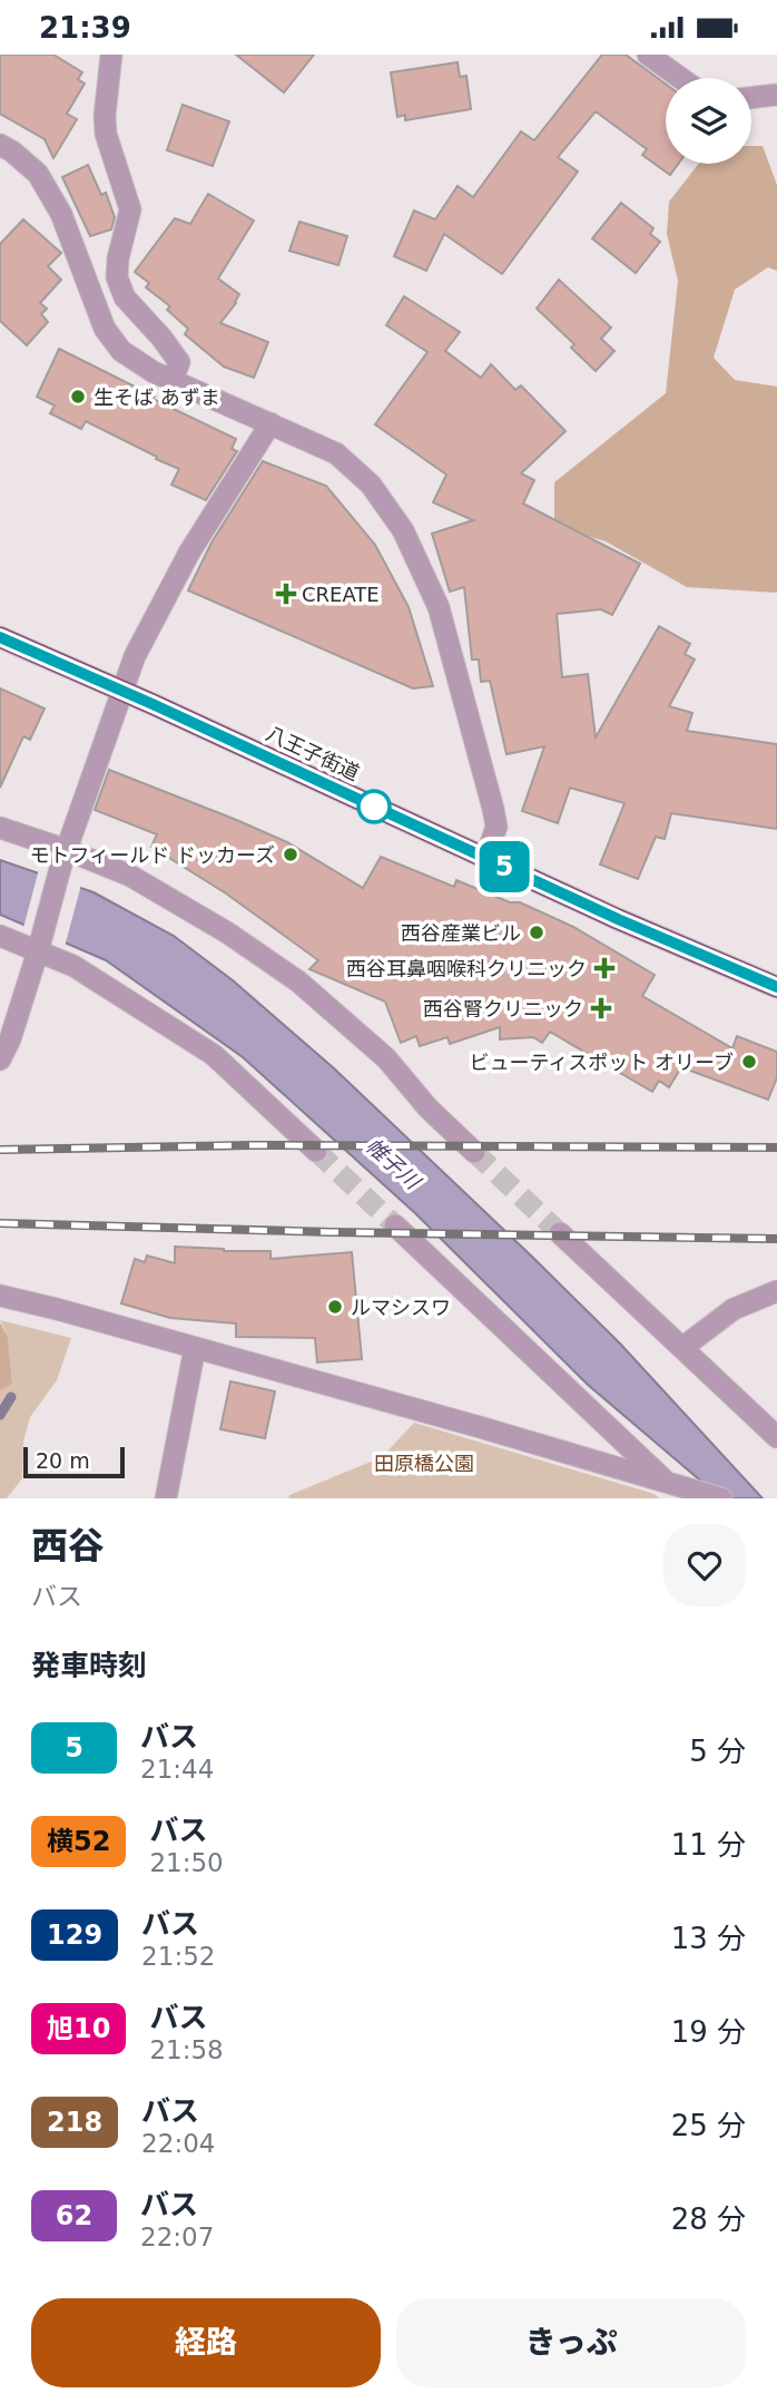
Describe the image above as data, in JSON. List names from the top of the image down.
{
  "streets": {
    "highway": ["八王子街道"]
  },
  "water": ["帷子川"],
  "parks": ["田原橋公園"],
  "places": {
    "other": [
      "生そば あずま",
      "モトフィールド ドッカーズ",
      "西谷産業ビル",
      "ビューティスポット オリーブ",
      "ルマシスワ"
    ],
    "health": ["CREATE", "西谷耳鼻咽喉科クリニック", "西谷腎クリニック"]
  },
  "lines": ["bus line 5"],
  "scale_bar": "20 m",
  "page": {
    "status": "21:39",
    "on_map": "5",
    "scale": "20 m",
    "heading": [
      ["西谷", "バス"],
      "発車時刻"
    ],
    "list": [
      {
        "mark": "5",
        "name": "バス",
        "note": "21:44",
        "value": "5 分"
      },
      {
        "mark": "横52",
        "name": "バス",
        "note": "21:50",
        "value": "11 分"
      },
      {
        "mark": "129",
        "name": "バス",
        "note": "21:52",
        "value": "13 分"
      },
      {
        "mark": "旭10",
        "name": "バス",
        "note": "21:58",
        "value": "19 分"
      },
      {
        "mark": "218",
        "name": "バス",
        "note": "22:04",
        "value": "25 分"
      },
      {
        "mark": "62",
        "name": "バス",
        "note": "22:07",
        "value": "28 分"
      }
    ],
    "buttons": ["経路", "きっぷ"]
  }
}
